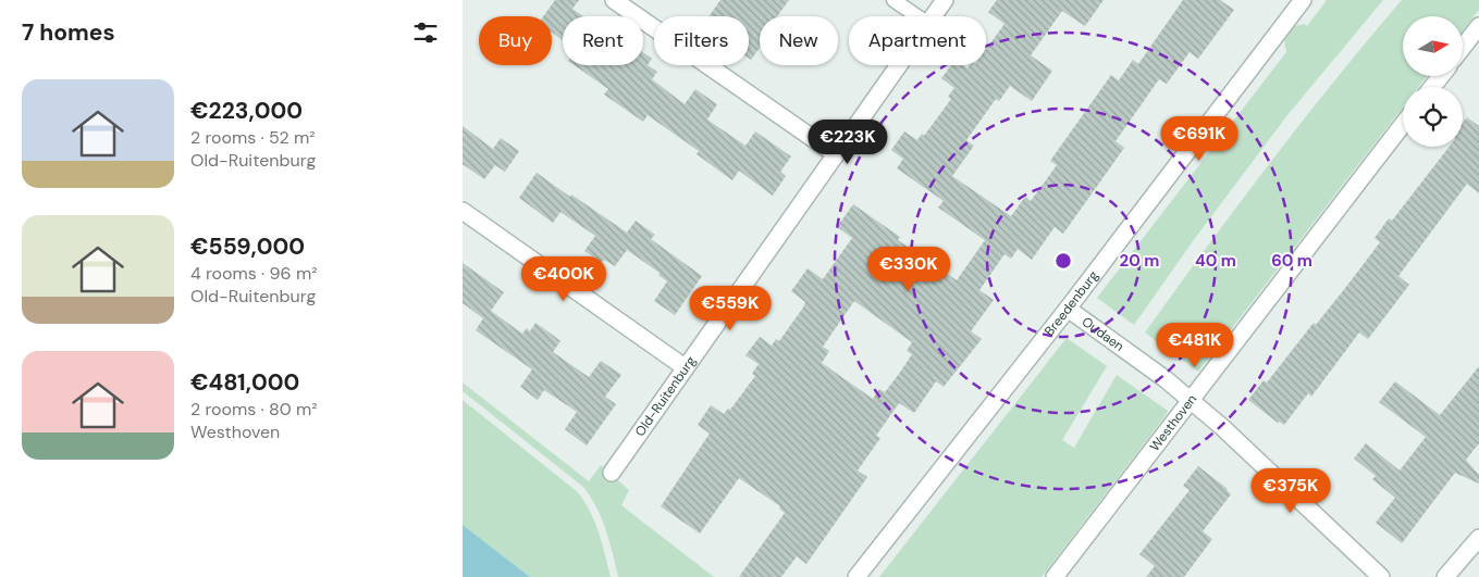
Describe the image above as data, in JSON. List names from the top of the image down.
{
  "streets": {
    "street": [
      "Breedenburg",
      "Oudaen",
      "Old-Ruitenburg",
      "Westhoven"
    ]
  },
  "crossings": [
    ["Breedenburg", "Oudaen"],
    ["Oudaen", "Westhoven"]
  ],
  "north": "right",
  "page": {
    "heading": "7 homes",
    "chip": [
      "Buy",
      "Rent",
      "Filters",
      "New",
      "Apartment"
    ],
    "list": [
      {
        "name": "€223,000",
        "note": "2 rooms · 52 m² · Old-Ruitenburg"
      },
      {
        "name": "€559,000",
        "note": "4 rooms · 96 m² · Old-Ruitenburg"
      },
      {
        "name": "€481,000",
        "note": "2 rooms · 80 m² · Westhoven"
      }
    ],
    "price": [
      "€691K",
      "€223K",
      "€330K",
      "€400K",
      "€559K",
      "€481K",
      "€375K"
    ]
  },
  "rings": ["20 m", "40 m", "60 m"]
}
